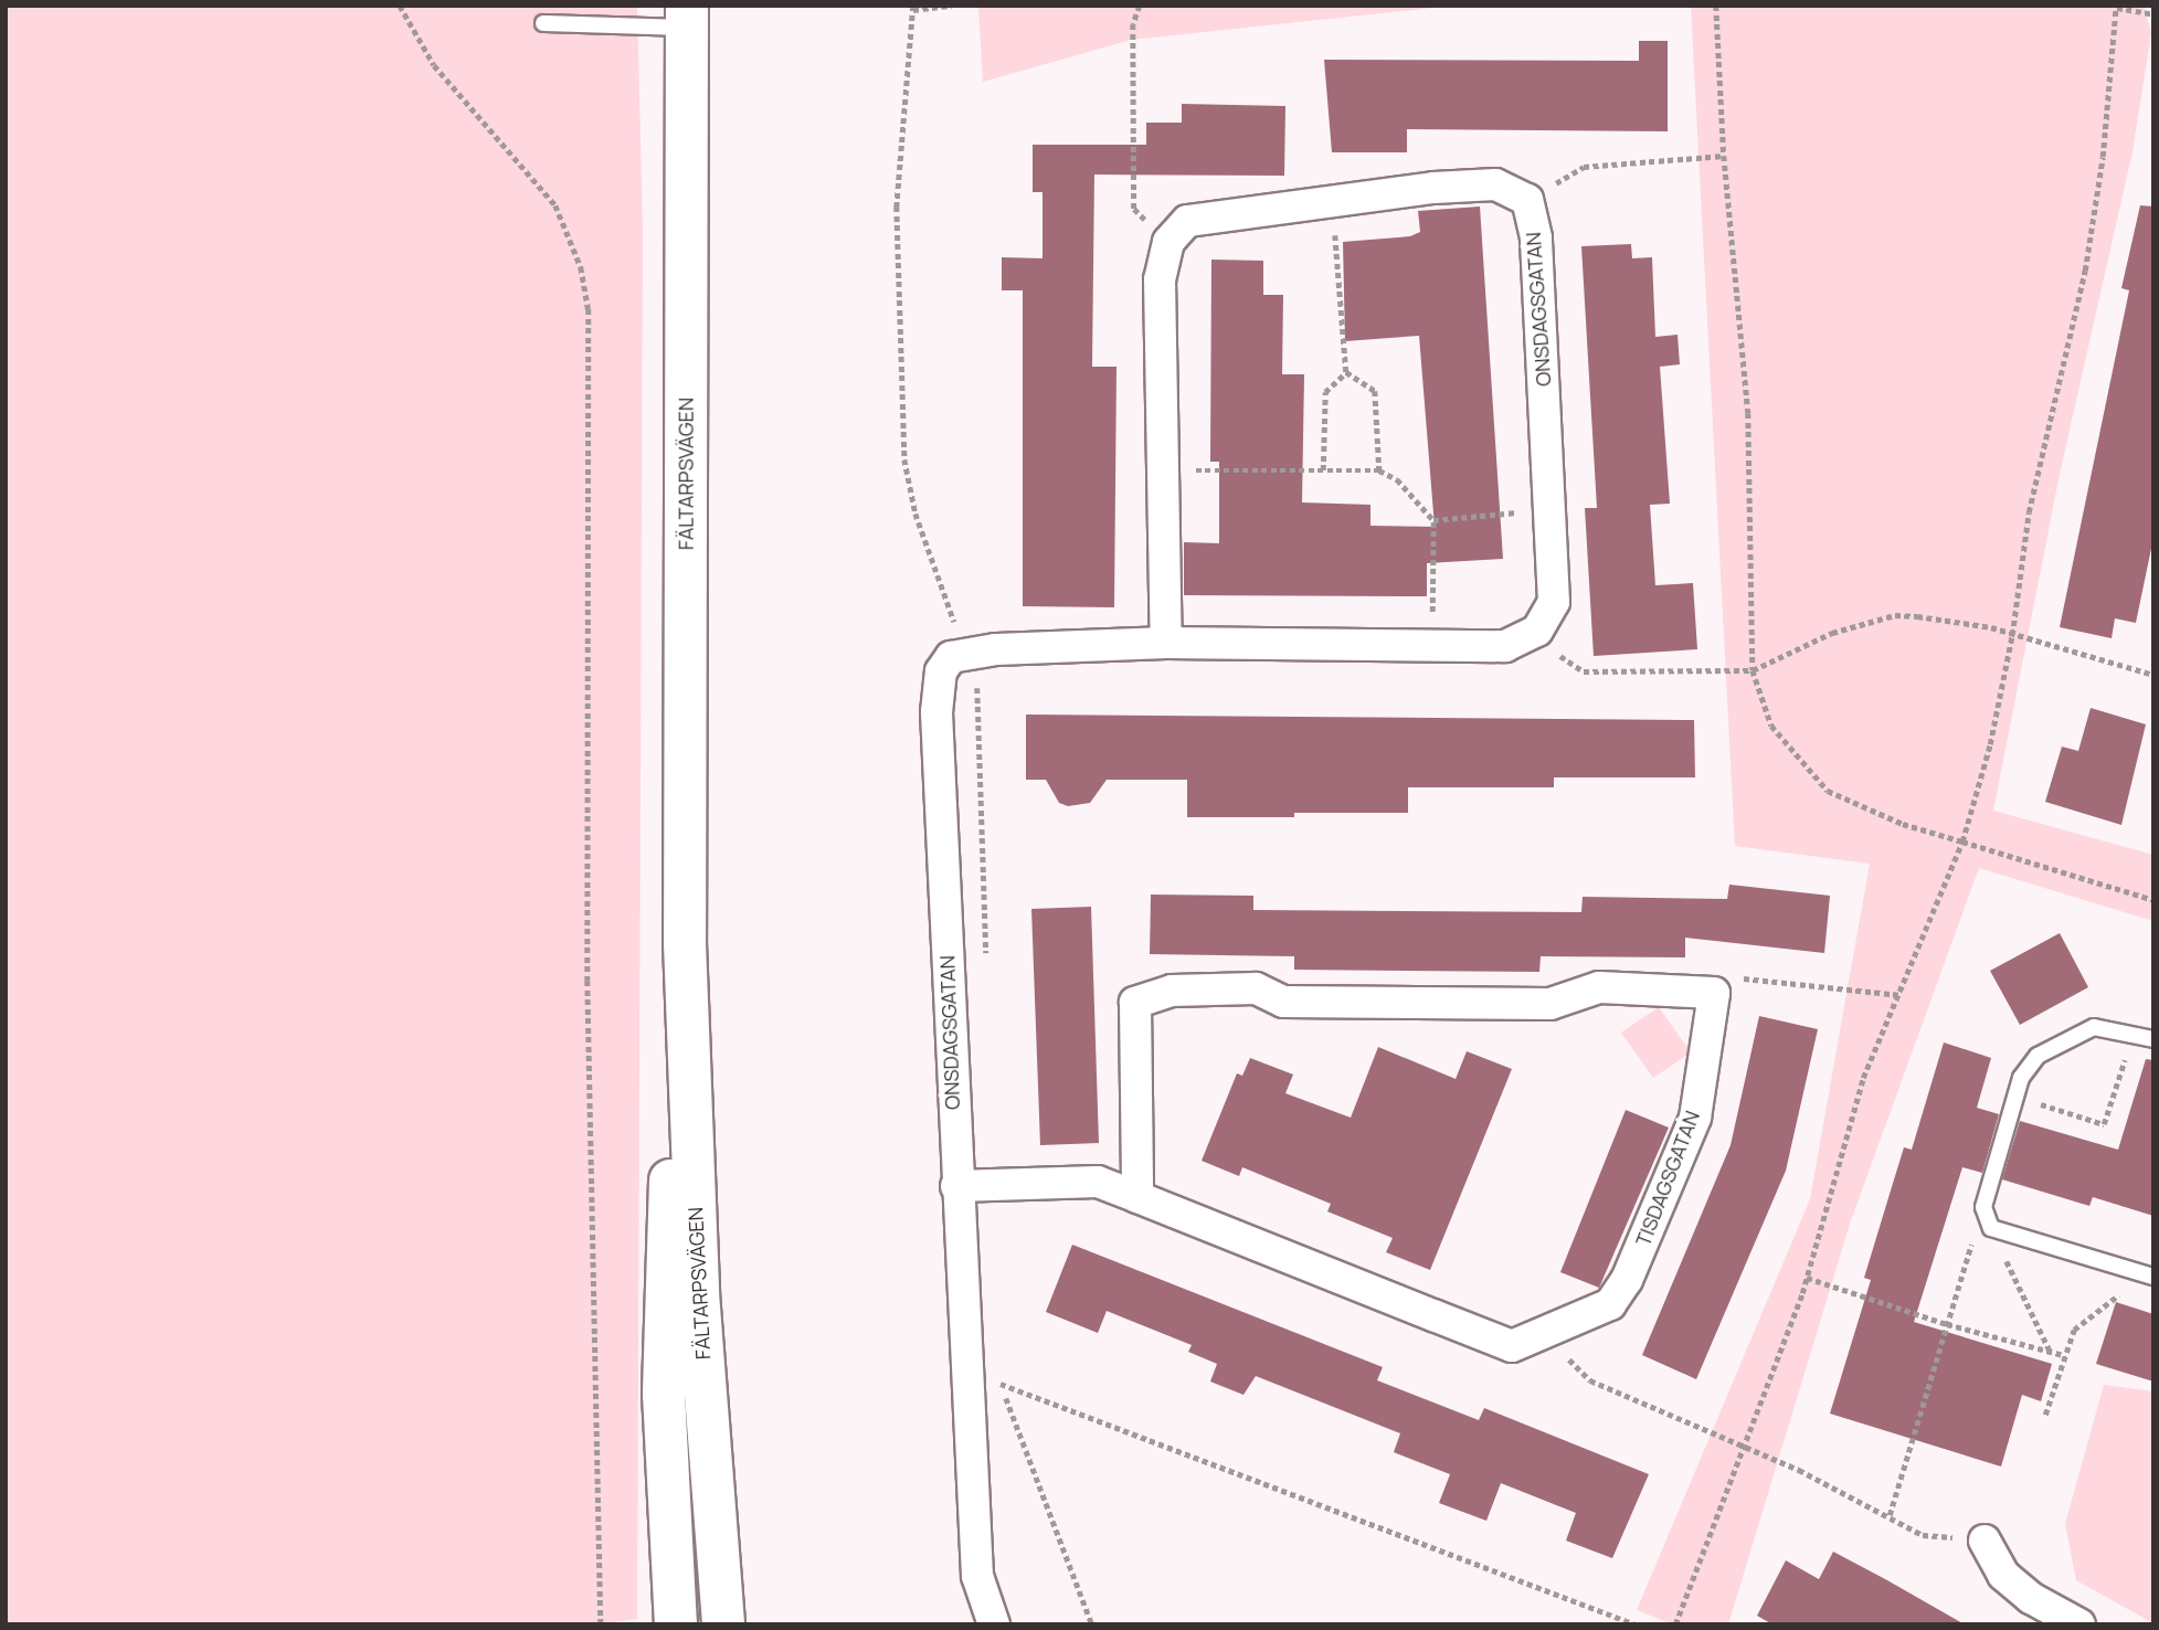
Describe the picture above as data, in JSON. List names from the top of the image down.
{
  "streets": {
    "main road": ["FÄLTARPSVÄGEN"],
    "street": ["ONSDAGSGATAN", "TISDAGSGATAN"]
  },
  "crossings": [
    ["ONSDAGSGATAN", "TISDAGSGATAN"]
  ]
}
